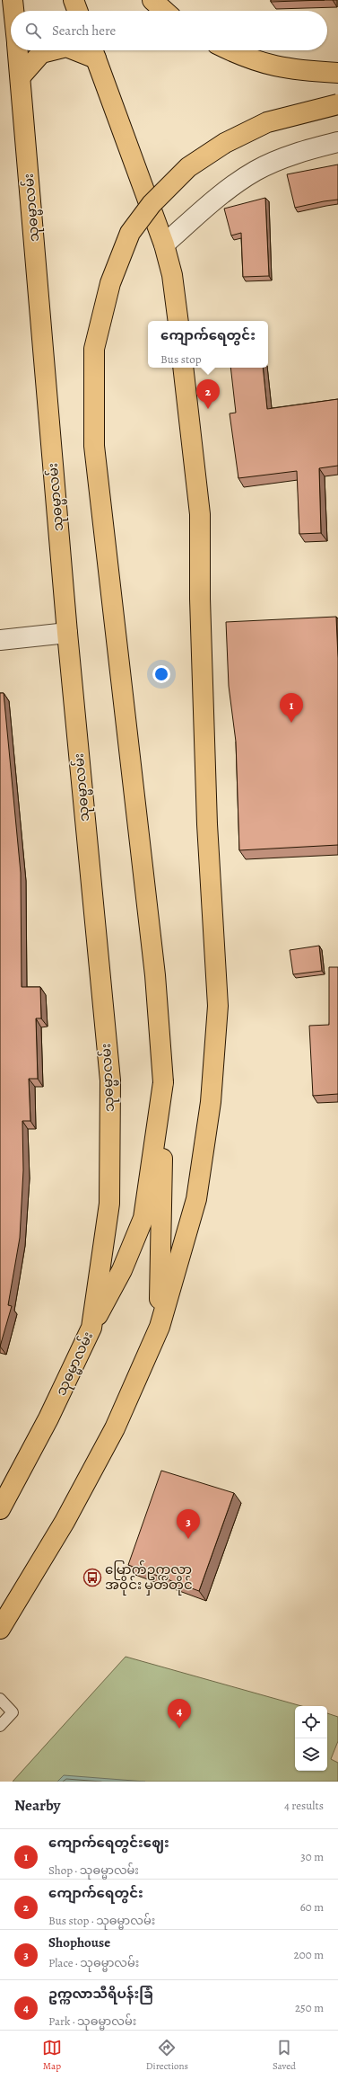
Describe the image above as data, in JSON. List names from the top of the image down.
{
  "streets": {
    "main road": ["သုဓမ္မာလမ်း"]
  },
  "places": {
    "bus stop": ["မြောက်ဥက္ကလာ အဝိုင်း မှတ်တိုင်"]
  },
  "page": {
    "search": "Search here",
    "popup": ["ကျောက်ရေတွင်း", "Bus stop"],
    "pins": [
      "2",
      "1",
      "3",
      "4"
    ],
    "heading": ["Nearby", "4 results"],
    "list": [
      {
        "mark": "1",
        "name": "ကျောက်ရေတွင်းဈေး",
        "note": "Shop · သုဓမ္မာလမ်း",
        "value": "30 m"
      },
      {
        "mark": "2",
        "name": "ကျောက်ရေတွင်း",
        "note": "Bus stop · သုဓမ္မာလမ်း",
        "value": "60 m"
      },
      {
        "mark": "3",
        "name": "Shophouse",
        "note": "Place · သုဓမ္မာလမ်း",
        "value": "200 m"
      },
      {
        "mark": "4",
        "name": "ဥက္ကလာသီရိပန်းခြံ",
        "note": "Park · သုဓမ္မာလမ်း",
        "value": "250 m"
      }
    ],
    "nav": ["Map", "Directions", "Saved"]
  }
}
